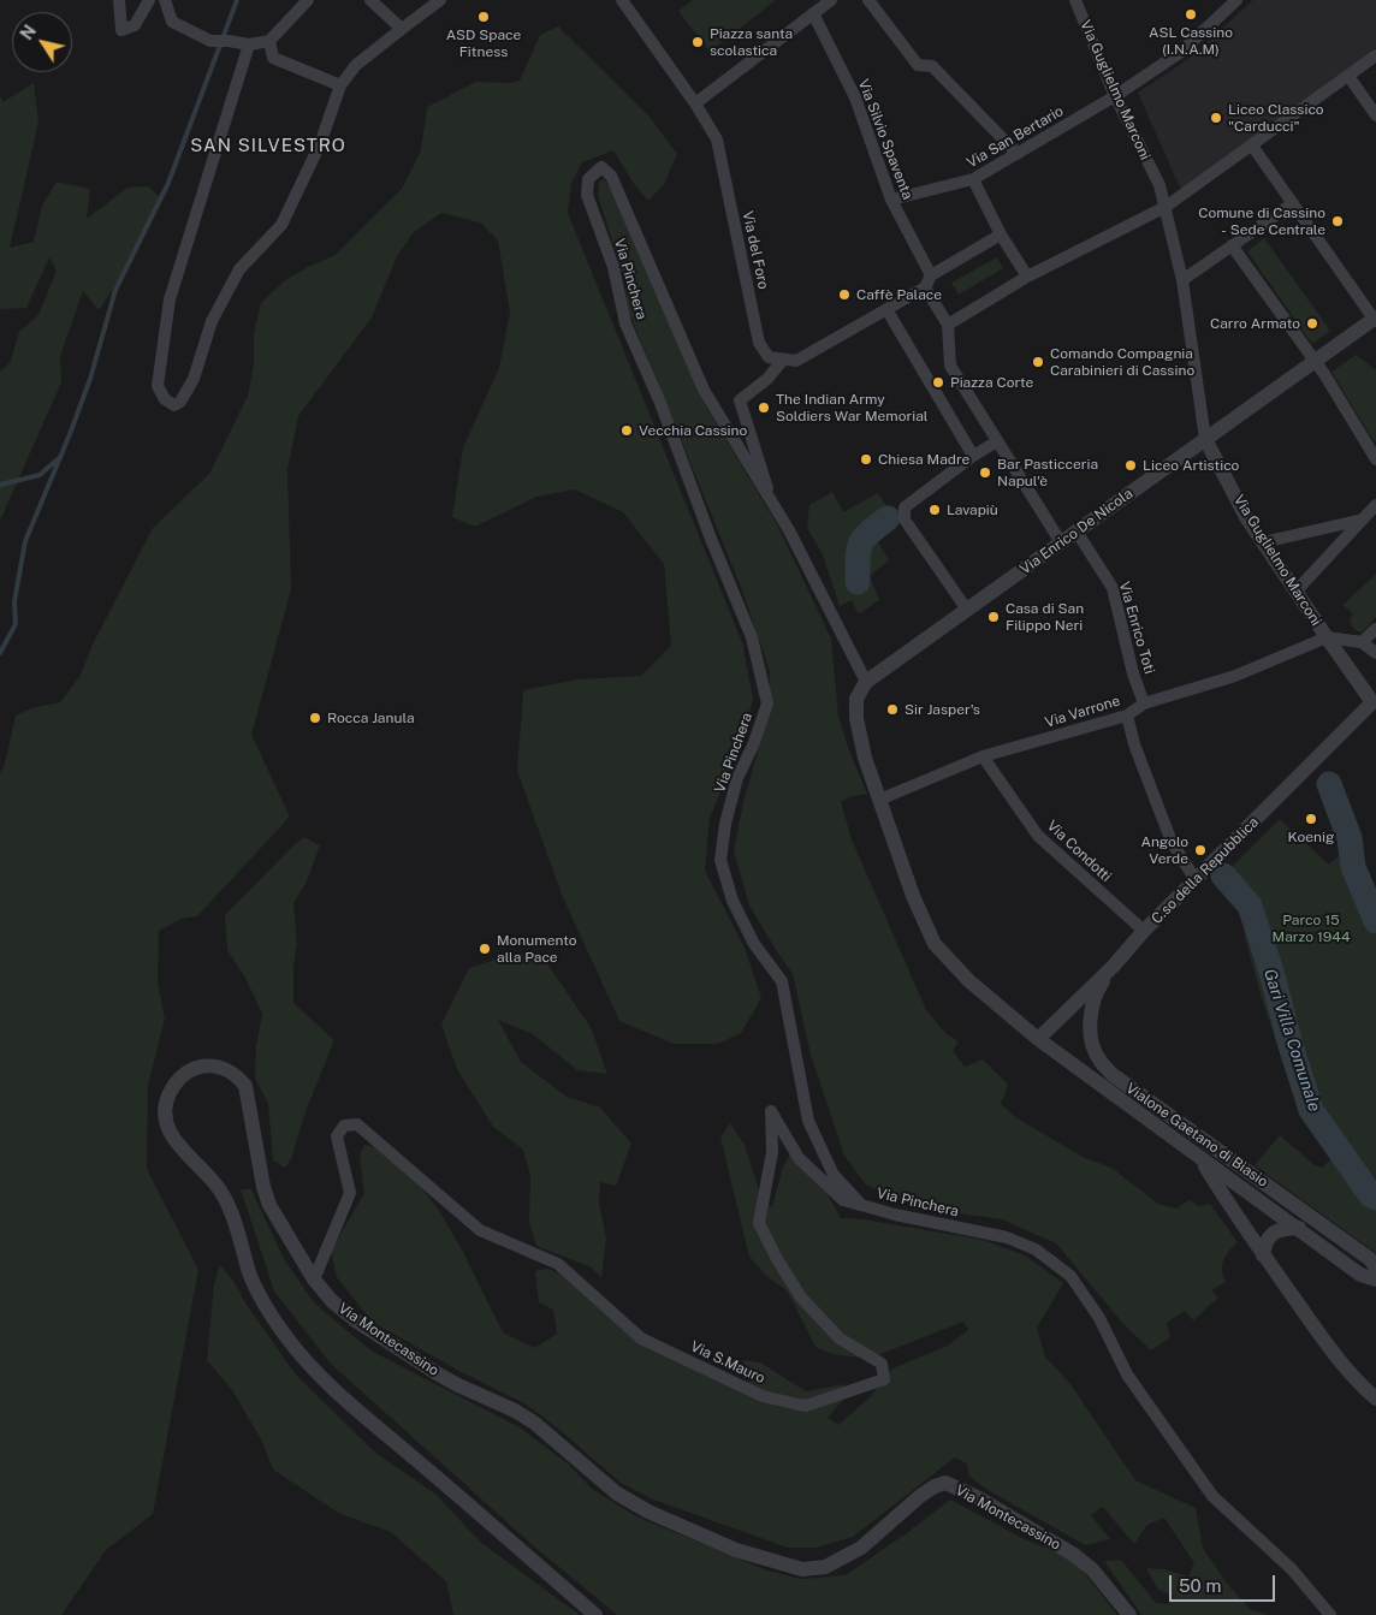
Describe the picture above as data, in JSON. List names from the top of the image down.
{
  "streets": {
    "street": [
      "Via Guglielmo Marconi",
      "Via San Bertario",
      "Via Silvio Spaventa",
      "Via del Foro",
      "Via Pinchera",
      "Via Enrico De Nicola",
      "Via Enrico Toti",
      "Via Varrone",
      "Via Condotti",
      "C.so della Repubblica",
      "Vialone Gaetano di Biasio",
      "Via Montecassino",
      "Via S.Mauro"
    ]
  },
  "crossings": [
    ["Via Guglielmo Marconi", "Via San Bertario"],
    ["Via Guglielmo Marconi", "Via Enrico De Nicola"],
    ["Via Guglielmo Marconi", "Via Varrone"],
    ["Via Guglielmo Marconi", "C.so della Repubblica"],
    ["Via San Bertario", "Via Silvio Spaventa"],
    ["Via Pinchera", "Via Enrico De Nicola"],
    ["Via Pinchera", "Vialone Gaetano di Biasio"],
    ["Via Pinchera", "Via S.Mauro"],
    ["Via Enrico De Nicola", "Via Enrico Toti"],
    ["Via Enrico De Nicola", "Vialone Gaetano di Biasio"],
    ["Via Enrico Toti", "Via Varrone"],
    ["Via Varrone", "Via Condotti"],
    ["Via Varrone", "Vialone Gaetano di Biasio"],
    ["Via Condotti", "C.so della Repubblica"],
    ["C.so della Repubblica", "Vialone Gaetano di Biasio"],
    ["Via Montecassino", "Via S.Mauro"]
  ],
  "districts": ["SAN SILVESTRO"],
  "water": ["Gari Villa Comunale"],
  "parks": ["Parco 15 Marzo 1944"],
  "places": [
    "ASL Cassino (I.N.A.M)",
    "ASD Space Fitness",
    "Piazza santa scolastica",
    "Liceo Classico \"Carducci\"",
    "Comune di Cassino - Sede Centrale",
    "Caffè Palace",
    "Carro Armato",
    "Comando Compagnia Carabinieri di Cassino",
    "Piazza Corte",
    "The Indian Army Soldiers War Memorial",
    "Vecchia Cassino",
    "Chiesa Madre",
    "Liceo Artistico",
    "Bar Pasticceria Napul'è",
    "Lavapiù",
    "Casa di San Filippo Neri",
    "Sir Jasper's",
    "Rocca Janula",
    "Koenig",
    "Angolo Verde",
    "Monumento alla Pace"
  ],
  "scale_bar": "50 m",
  "north": "top left"
}
